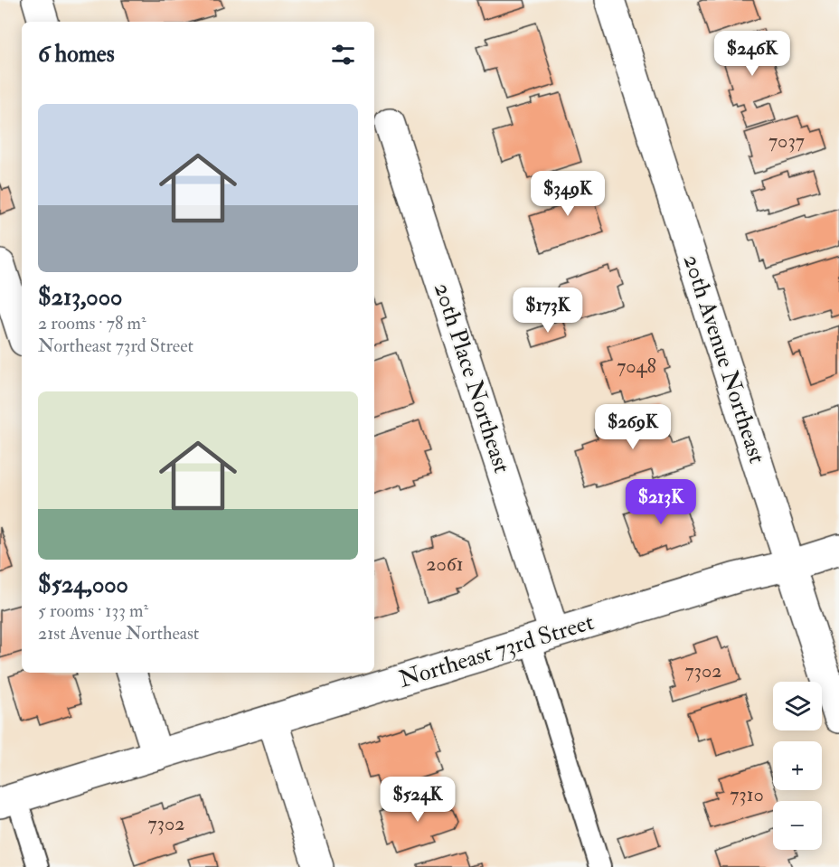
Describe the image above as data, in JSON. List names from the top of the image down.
{
  "streets": {
    "street": ["20th Avenue Northeast", "20th Place Northeast", "Northeast 73rd Street"]
  },
  "crossings": [
    ["20th Avenue Northeast", "Northeast 73rd Street"],
    ["20th Place Northeast", "Northeast 73rd Street"]
  ],
  "house_numbers": [
    "7037",
    "7048",
    "2061",
    "7302",
    "7310",
    "7302"
  ],
  "page": {
    "heading": "6 homes",
    "price": [
      "$246K",
      "$349K",
      "$173K",
      "$269K",
      "$213K",
      "$524K"
    ],
    "list": [
      {
        "name": "$213,000",
        "note": "2 rooms · 78 m² · Northeast 73rd Street"
      },
      {
        "name": "$524,000",
        "note": "5 rooms · 133 m² · 21st Avenue Northeast"
      }
    ],
    "map_buttons": ["+", "−"]
  }
}
